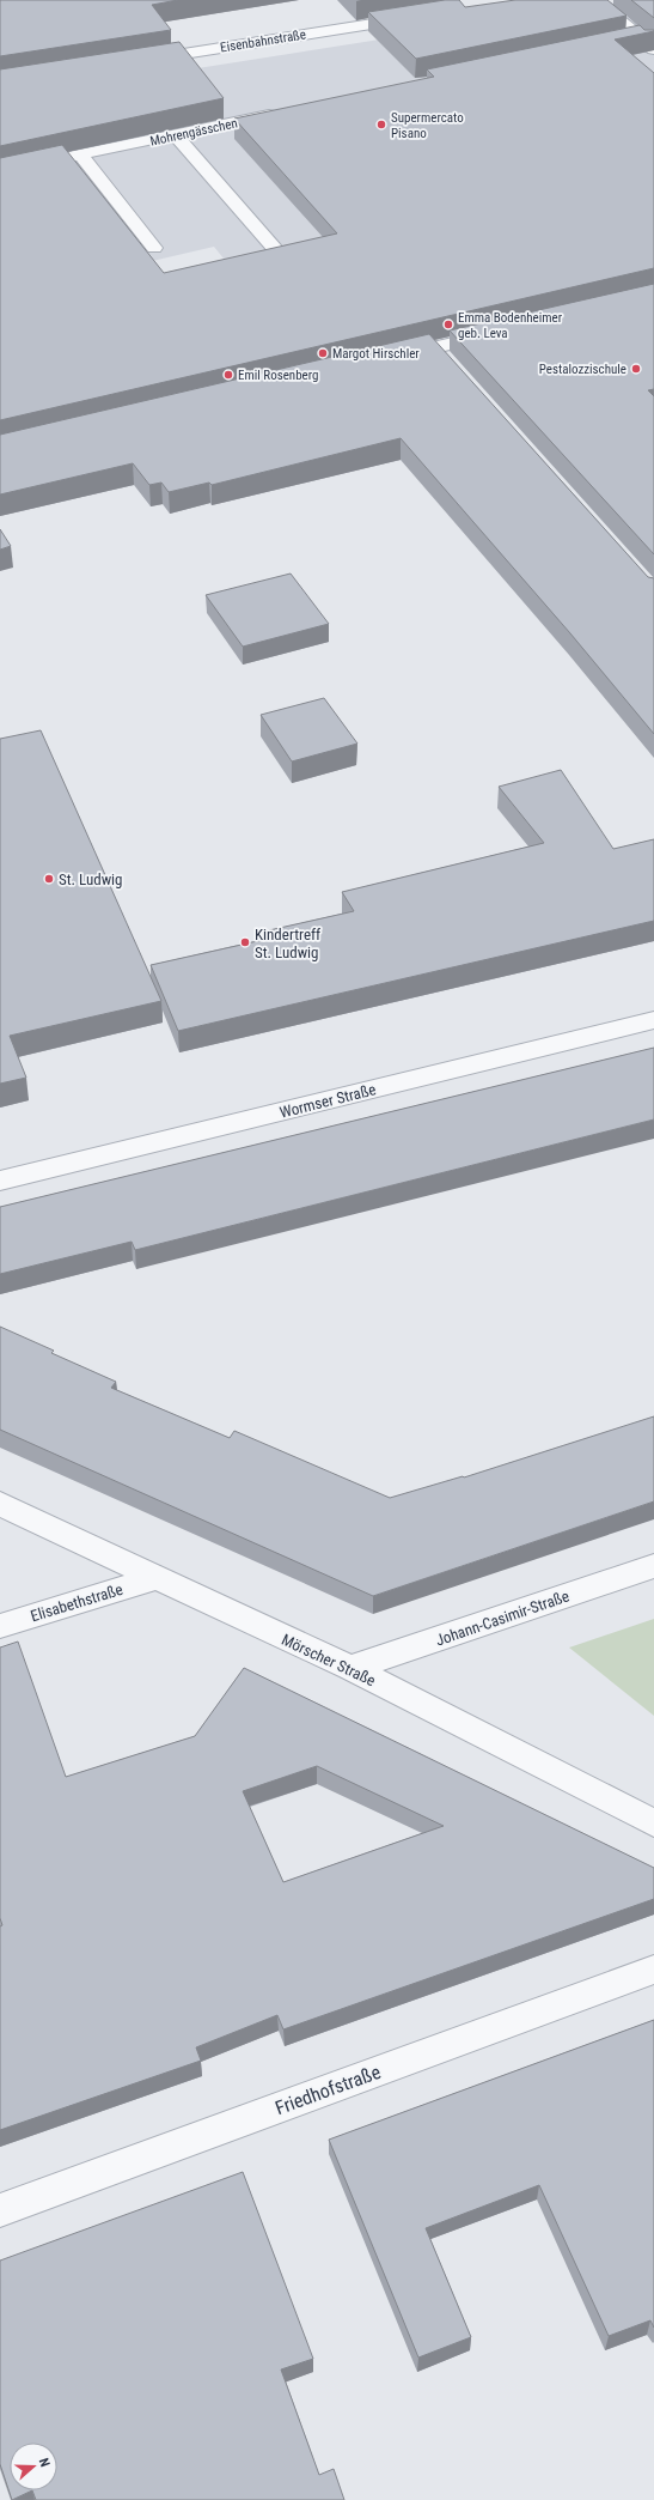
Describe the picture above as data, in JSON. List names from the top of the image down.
{
  "streets": {
    "street": [
      "Eisenbahnstraße",
      "Mohrengässchen",
      "Wormser Straße",
      "Elisabethstraße",
      "Johann-Casimir-Straße",
      "Mörscher Straße",
      "Friedhofstraße"
    ]
  },
  "crossings": [
    ["Elisabethstraße", "Mörscher Straße"],
    ["Johann-Casimir-Straße", "Mörscher Straße"]
  ],
  "places": [
    "Supermercato Pisano",
    "Emma Bodenheimer geb. Leva",
    "Margot Hirschler",
    "Pestalozzischule",
    "Emil Rosenberg",
    "St. Ludwig",
    "Kindertreff St. Ludwig"
  ],
  "north": "right"
}
